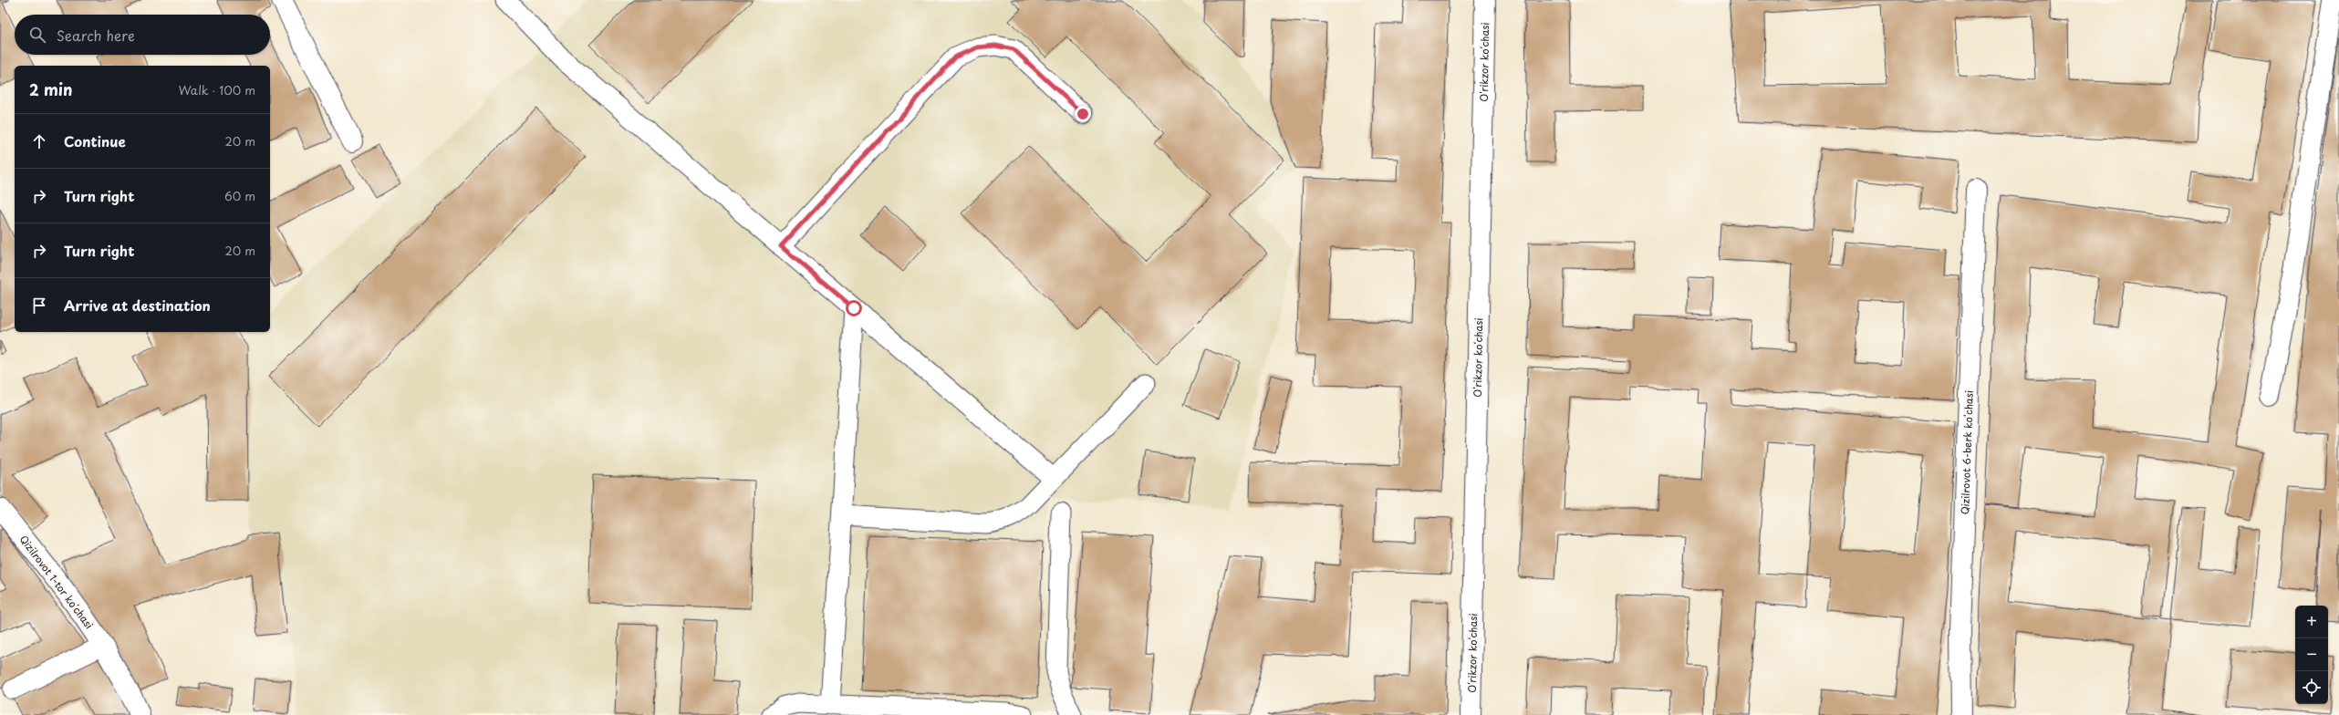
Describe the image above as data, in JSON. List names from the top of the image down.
{
  "streets": {
    "street": ["Oʻrikzor koʻchasi", "Qizilrovot 6-berk koʻchasi", "Qizilrovot 1-tor koʻchasi"]
  },
  "page": {
    "search": "Search here",
    "heading": ["2 min", "Walk · 100 m"],
    "list": [
      ["Continue", "20 m"],
      ["Turn right", "60 m"],
      ["Turn right", "20 m"],
      "Arrive at destination"
    ],
    "map_buttons": ["+", "−"]
  }
}
